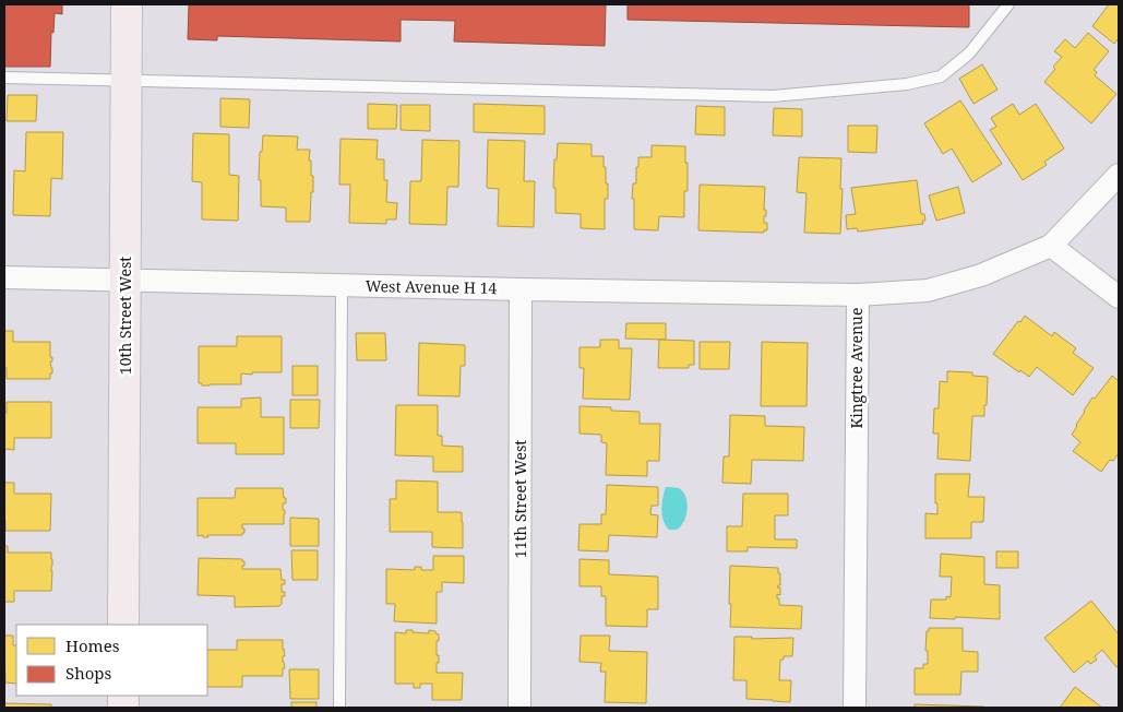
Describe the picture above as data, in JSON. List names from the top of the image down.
{
  "streets": {
    "main road": ["10th Street West"],
    "street": ["West Avenue H 14", "Kingtree Avenue", "11th Street West"]
  },
  "crossings": [
    ["West Avenue H 14", "10th Street West"],
    ["West Avenue H 14", "Kingtree Avenue"],
    ["West Avenue H 14", "11th Street West"]
  ],
  "legend": ["Homes", "Shops"]
}
